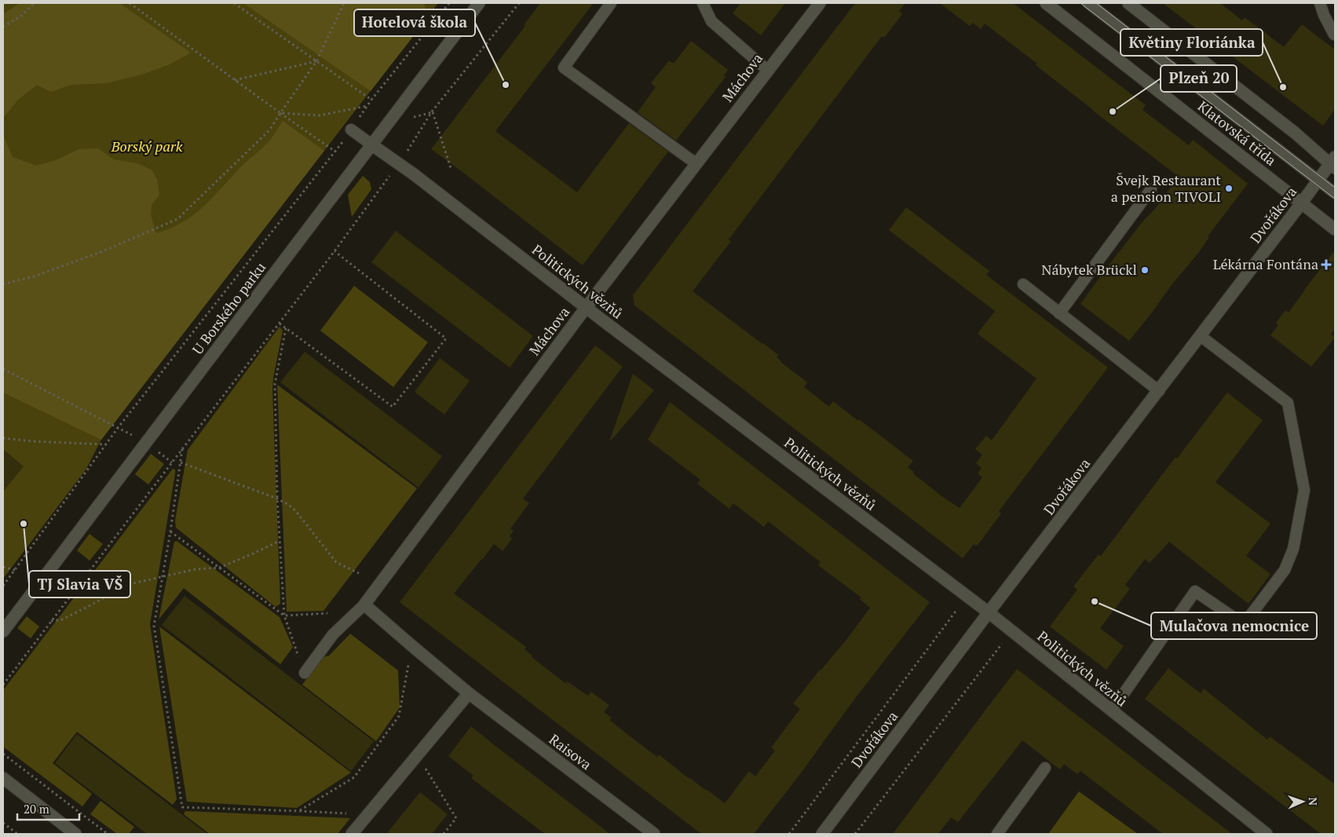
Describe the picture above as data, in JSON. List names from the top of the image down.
{
  "streets": {
    "street": [
      "Máchova",
      "Klatovská třída",
      "Dvořákova",
      "Politických vězňů",
      "U Borského parku",
      "Raisova"
    ]
  },
  "crossings": [
    ["Máchova", "Politických vězňů"],
    ["Máchova", "Raisova"],
    ["Klatovská třída", "Dvořákova"],
    ["Dvořákova", "Politických vězňů"],
    ["Politických vězňů", "U Borského parku"]
  ],
  "parks": ["Borský park"],
  "places": {
    "other": [
      "Hotelová škola",
      "Květiny Floriánka",
      "Plzeň 20",
      "Švejk Restaurant a pension TIVOLI",
      "Nábytek Brückl",
      "TJ Slavia VŠ",
      "Mulačova nemocnice"
    ],
    "health": ["Lékárna Fontána"]
  },
  "scale_bar": "20 m",
  "north": "right"
}
